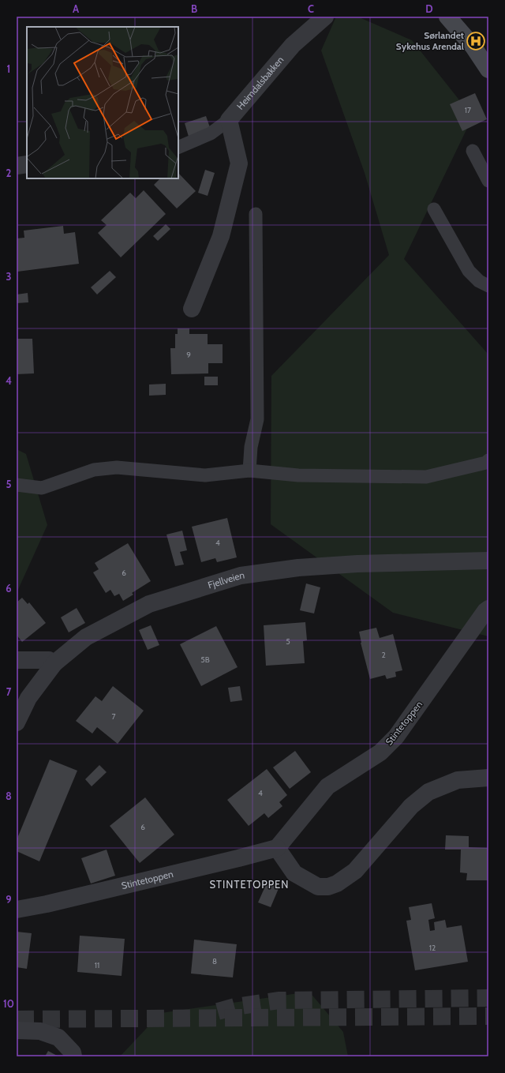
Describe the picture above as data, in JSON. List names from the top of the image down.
{
  "streets": {
    "street": ["Heimdalsbakken", "Fjellveien", "Stintetoppen"]
  },
  "districts": ["STINTETOPPEN"],
  "places": {
    "hospital": ["Sørlandet Sykehus Arendal"]
  },
  "house_numbers": [
    "17",
    "9",
    "4",
    "6",
    "5",
    "2",
    "5B",
    "7",
    "4",
    "6",
    "12",
    "8",
    "11"
  ],
  "grid": {
    "columns": [
      "A",
      "B",
      "C",
      "D"
    ],
    "rows": [
      "1",
      "2",
      "3",
      "4",
      "5",
      "6",
      "7",
      "8",
      "9",
      "10"
    ]
  }
}
